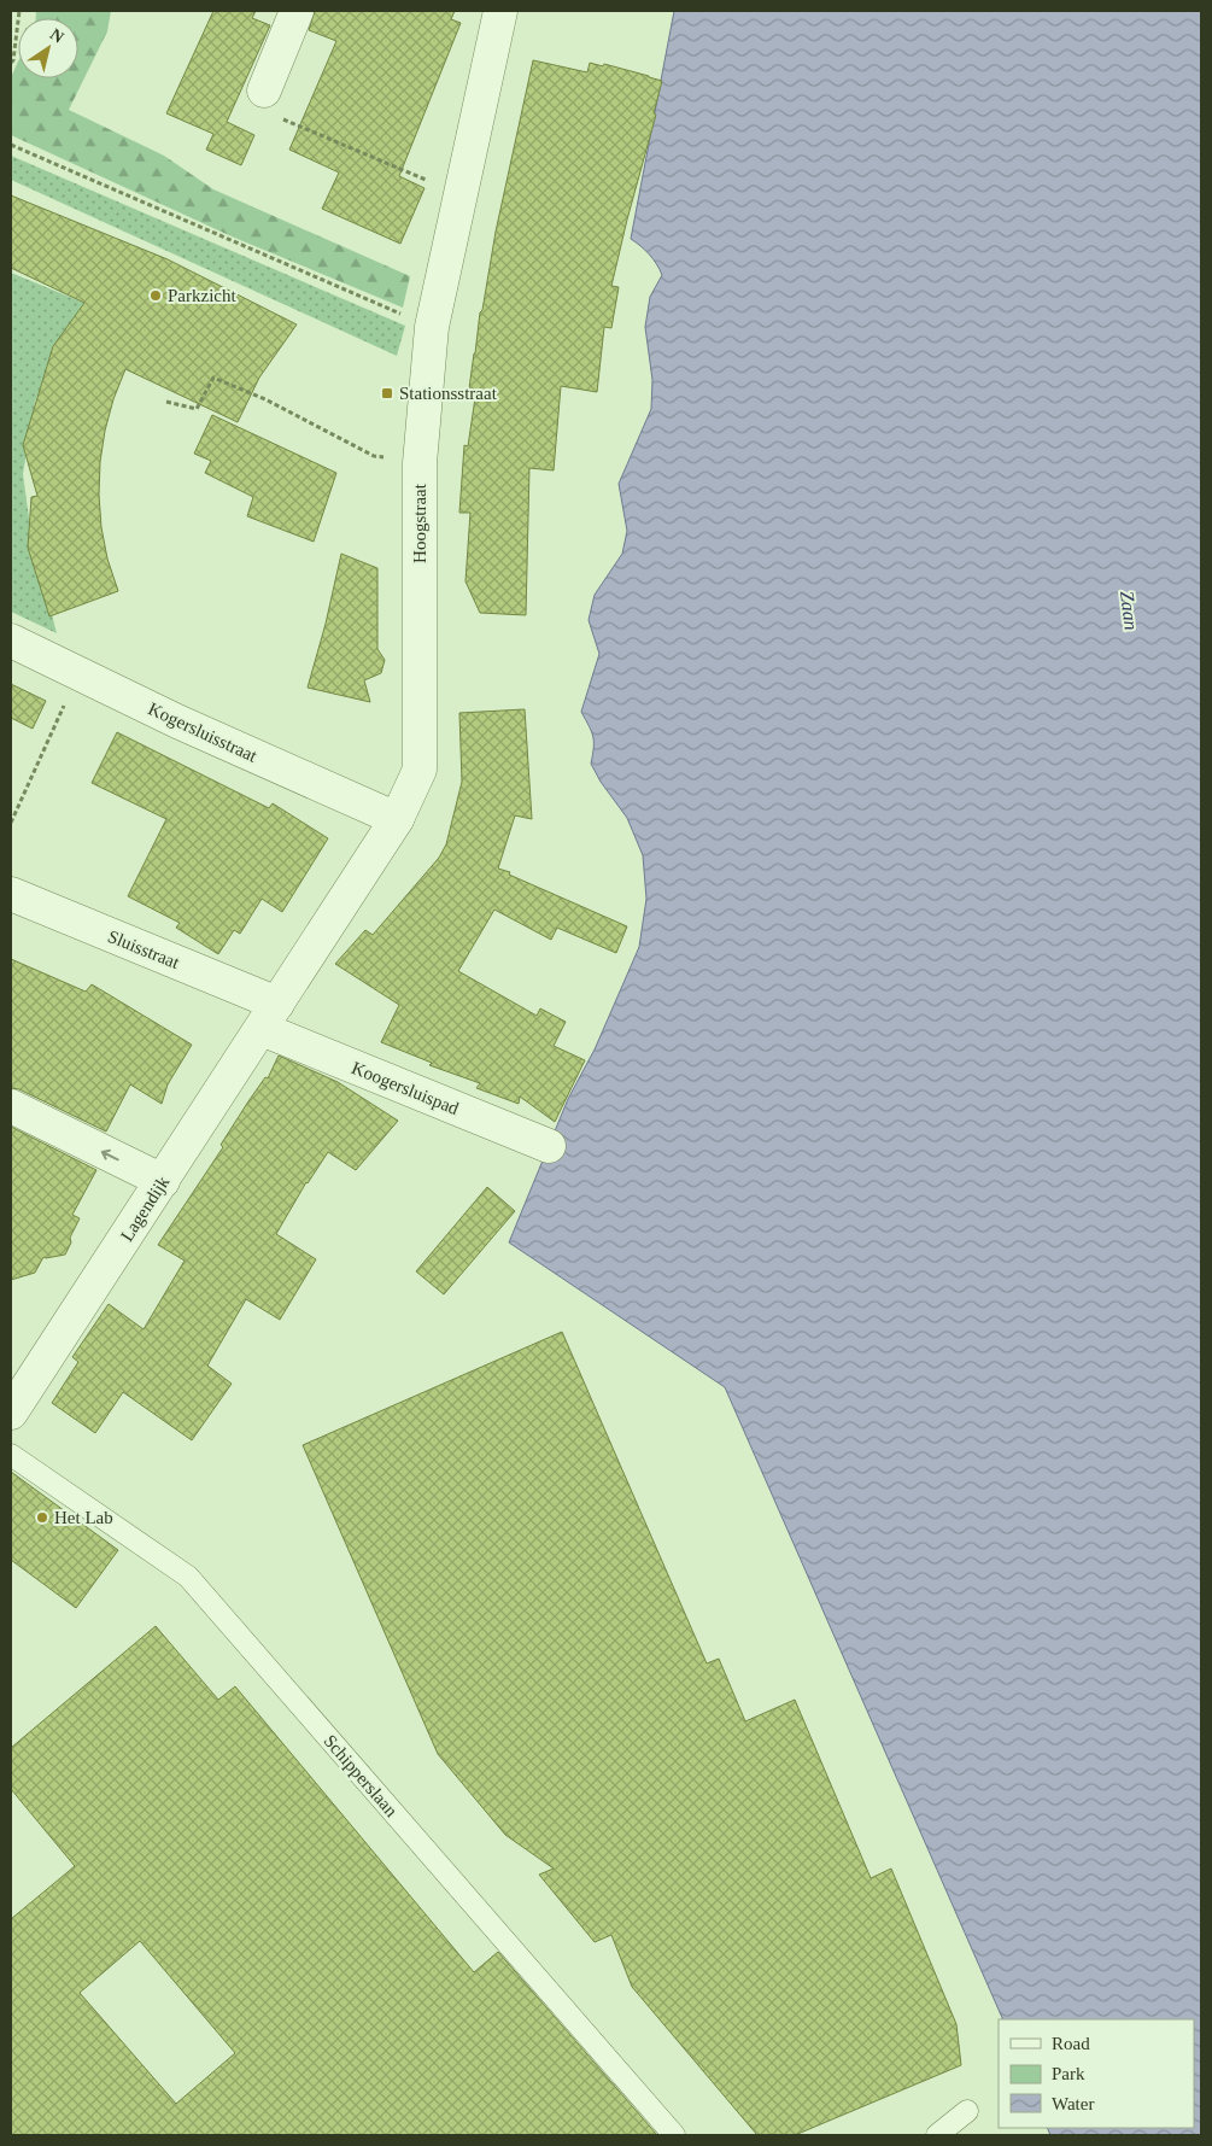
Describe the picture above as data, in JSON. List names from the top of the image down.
{
  "streets": {
    "street": [
      "Hoogstraat",
      "Kogersluisstraat",
      "Sluisstraat",
      "Koogersluispad",
      "Lagendijk"
    ],
    "lane": ["Schipperslaan"]
  },
  "crossings": [
    ["Hoogstraat", "Kogersluisstraat"],
    ["Hoogstraat", "Sluisstraat"],
    ["Hoogstraat", "Koogersluispad"],
    ["Hoogstraat", "Lagendijk"],
    ["Sluisstraat", "Koogersluispad"],
    ["Sluisstraat", "Lagendijk"],
    ["Koogersluispad", "Lagendijk"]
  ],
  "water": ["Zaan"],
  "places": {
    "other": ["Parkzicht", "Het Lab"],
    "transit": ["Stationsstraat"]
  },
  "legend": ["Road", "Park", "Water"],
  "north": "top right"
}
